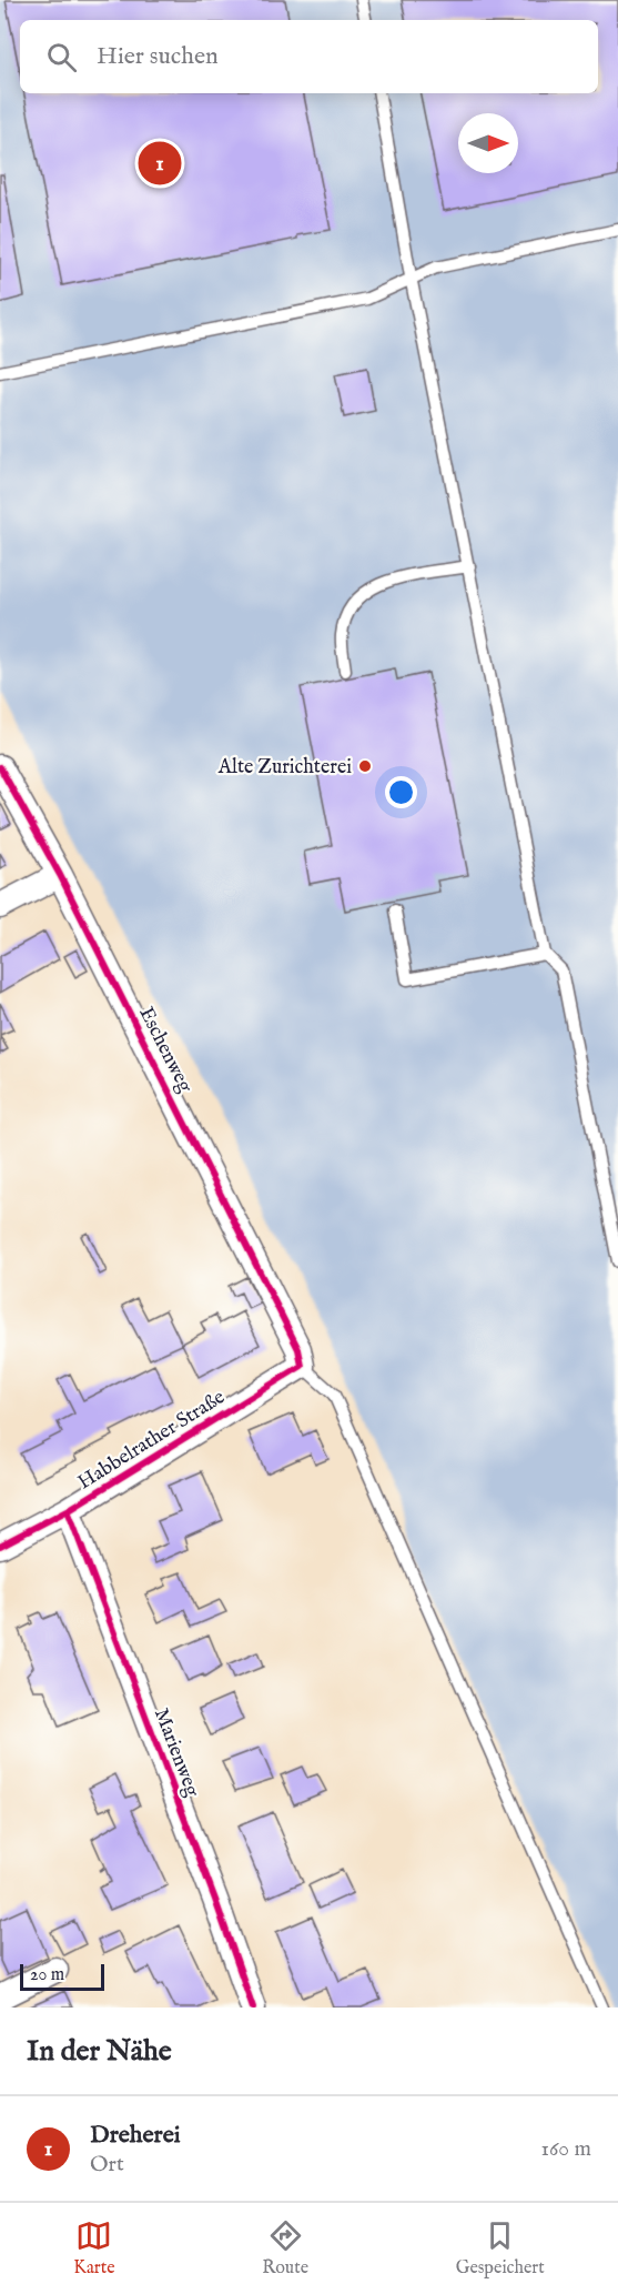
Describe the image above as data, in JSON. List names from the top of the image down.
{
  "streets": {
    "street": ["Eschenweg", "Habbelrather Straße", "Marienweg"]
  },
  "crossings": [
    ["Eschenweg", "Habbelrather Straße"],
    ["Habbelrather Straße", "Marienweg"]
  ],
  "places": ["Alte Zurichterei"],
  "scale_bar": "20 m",
  "north": "right",
  "page": {
    "search": "Hier suchen",
    "pins": "1",
    "scale": "20 m",
    "heading": "In der Nähe",
    "list": [
      {
        "mark": "1",
        "name": "Dreherei",
        "note": "Ort",
        "value": "160 m"
      }
    ],
    "nav": ["Karte", "Route", "Gespeichert"]
  }
}
